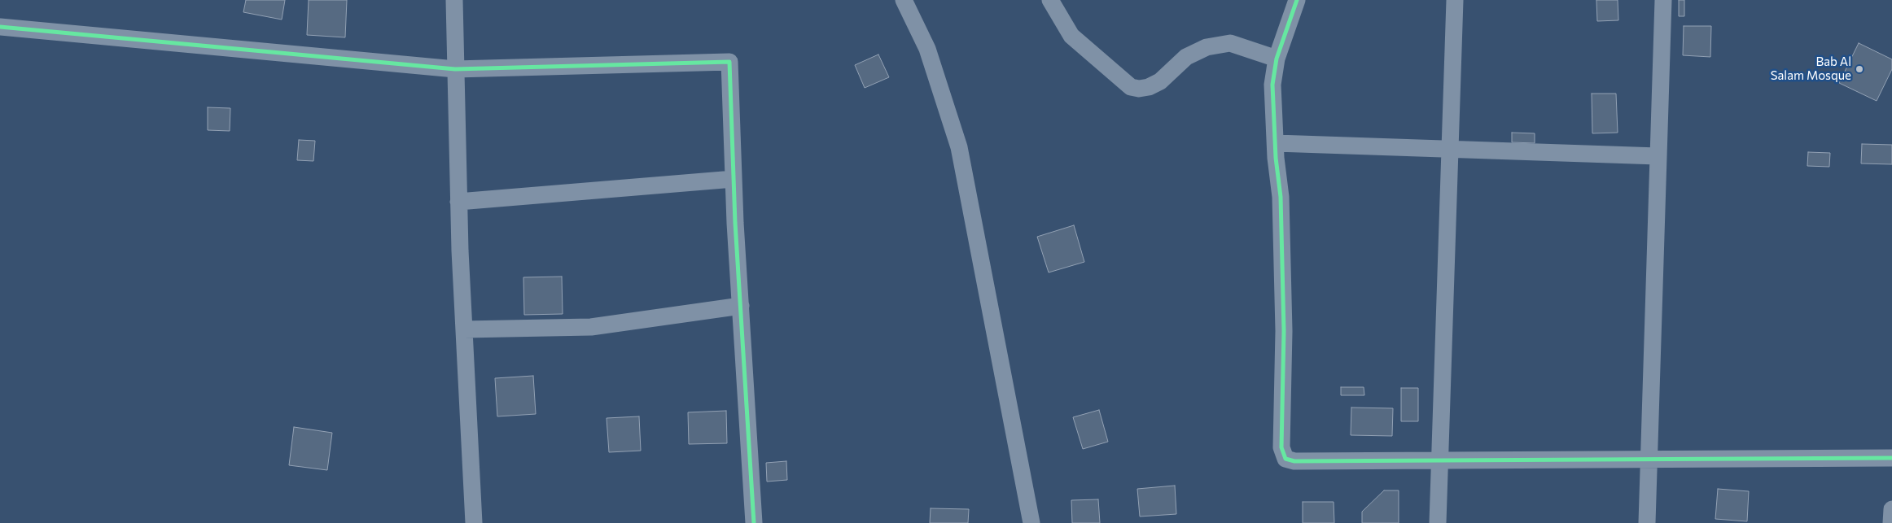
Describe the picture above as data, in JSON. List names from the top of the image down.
{
  "places": ["Bab Al Salam Mosque"]
}
